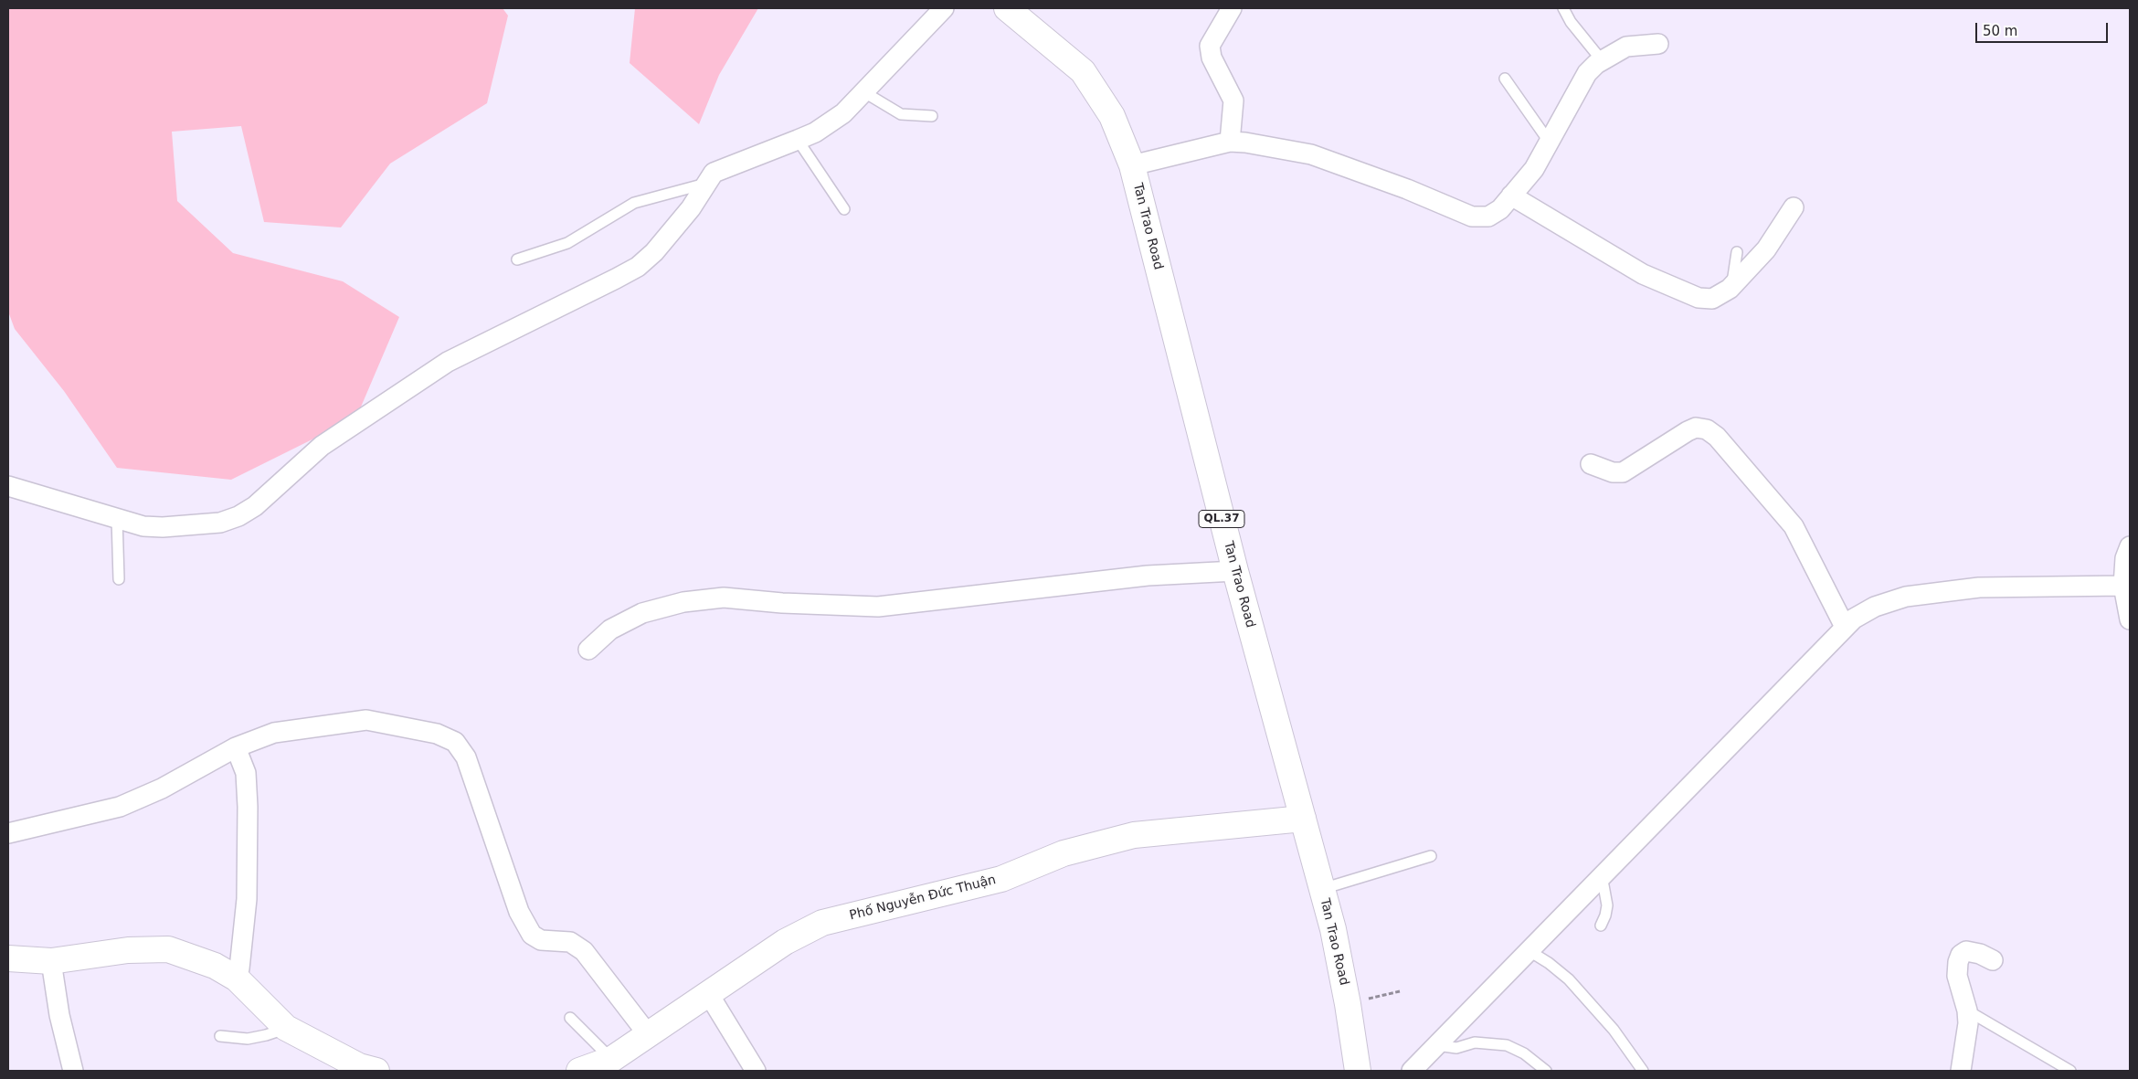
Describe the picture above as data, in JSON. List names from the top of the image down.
{
  "streets": {
    "main road": ["Tan Trao Road", "QL.37", "Phố Nguyễn Đức Thuận"]
  },
  "crossings": [
    ["Tan Trao Road", "Phố Nguyễn Đức Thuận"]
  ],
  "scale_bar": "50 m"
}
